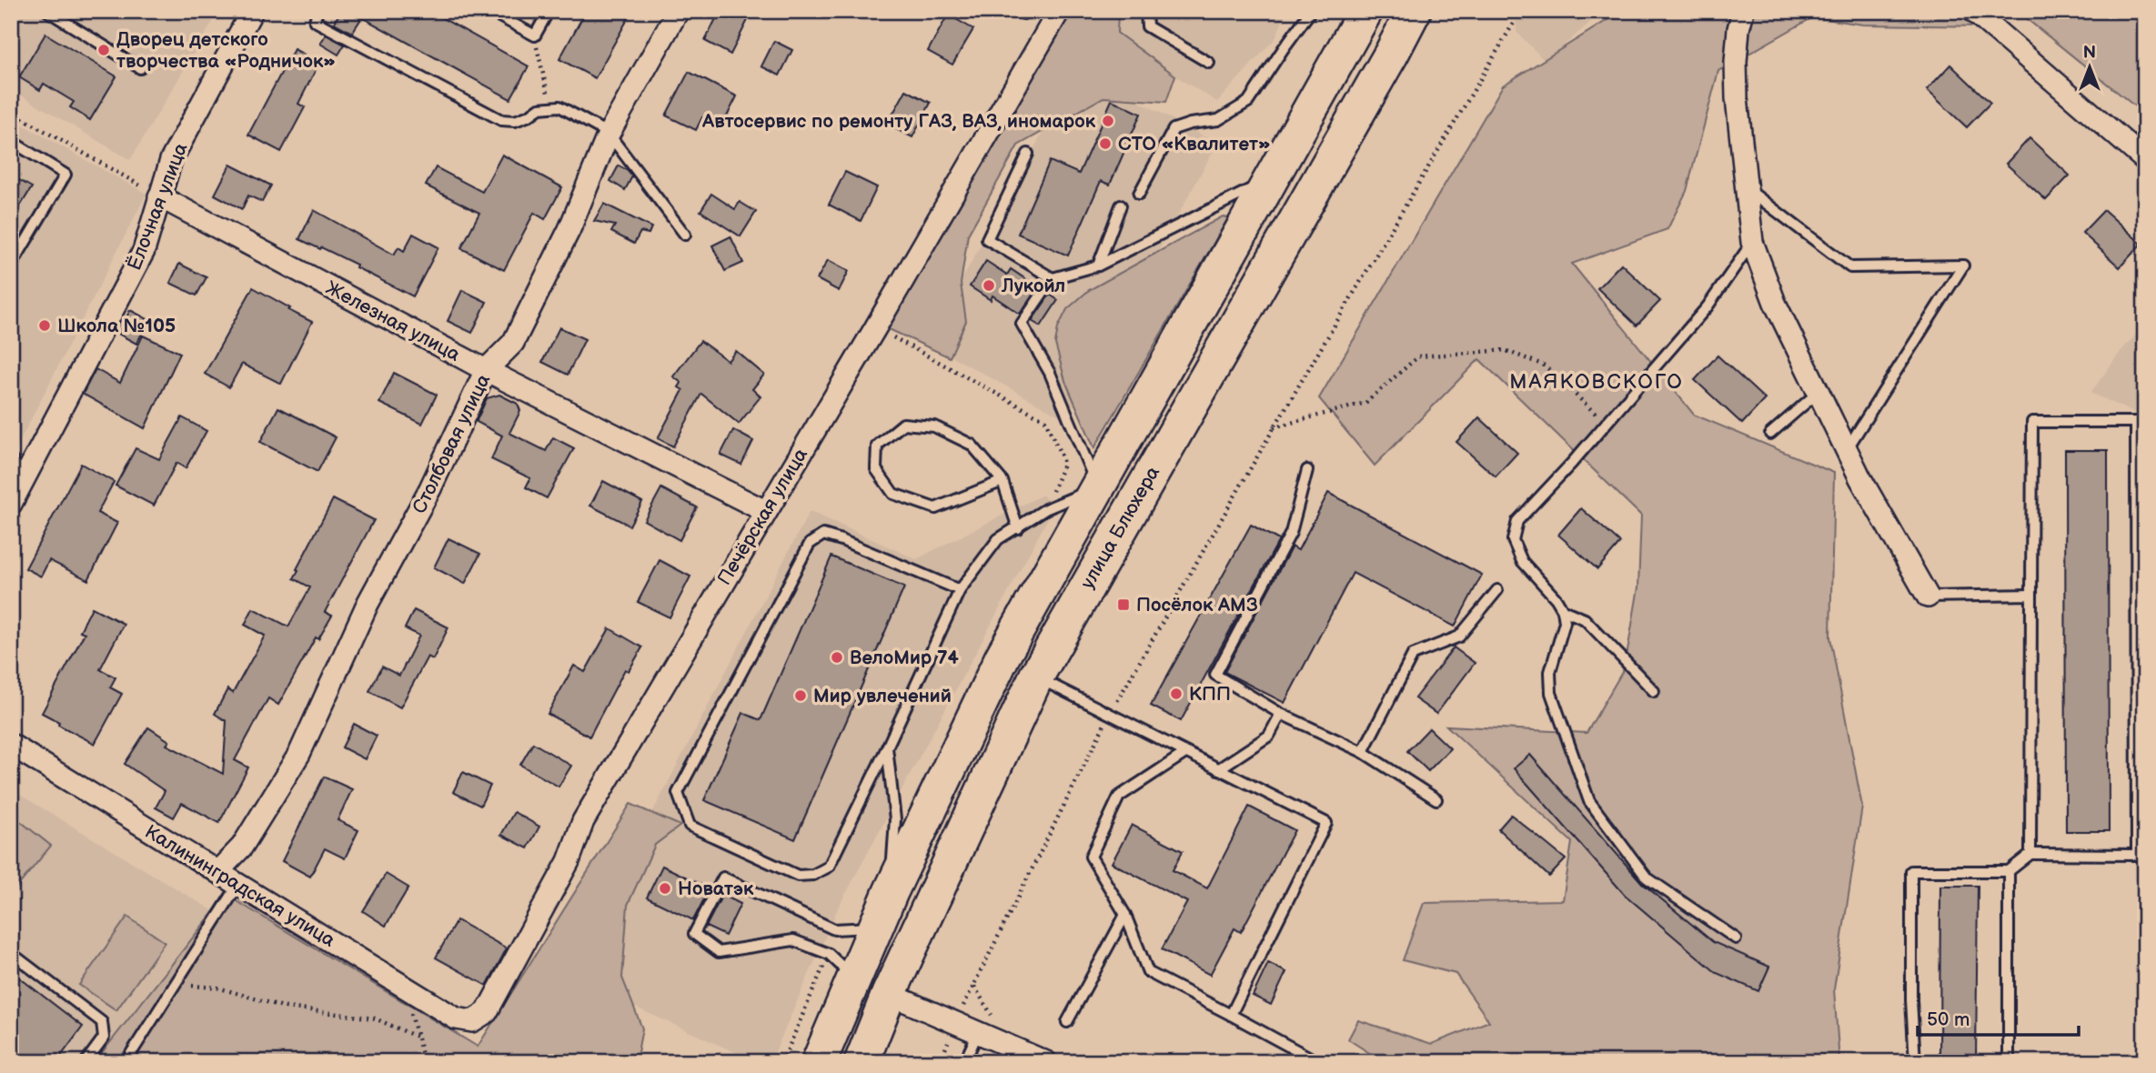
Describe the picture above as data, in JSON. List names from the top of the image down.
{
  "streets": {
    "main road": ["улица Блюхера"],
    "street": [
      "Ёлочная улица",
      "Железная улица",
      "Столбовая улица",
      "Печёрская улица",
      "Калининградская улица"
    ]
  },
  "crossings": [
    ["Ёлочная улица", "Железная улица"],
    ["Железная улица", "Столбовая улица"],
    ["Железная улица", "Печёрская улица"],
    ["Столбовая улица", "Калининградская улица"],
    ["Печёрская улица", "Калининградская улица"]
  ],
  "districts": ["МАЯКОВСКОГО"],
  "places": {
    "other": [
      "Дворец детского творчества «Родничок»",
      "Автосервис по ремонту ГАЗ, ВАЗ, иномарок",
      "СТО «Квалитет»",
      "Лукойл",
      "Школа №105",
      "ВелоМир 74",
      "КПП",
      "Мир увлечений",
      "Новатэк"
    ],
    "transit": ["Посёлок АМЗ"]
  },
  "scale_bar": "50 m",
  "north": "top"
}
